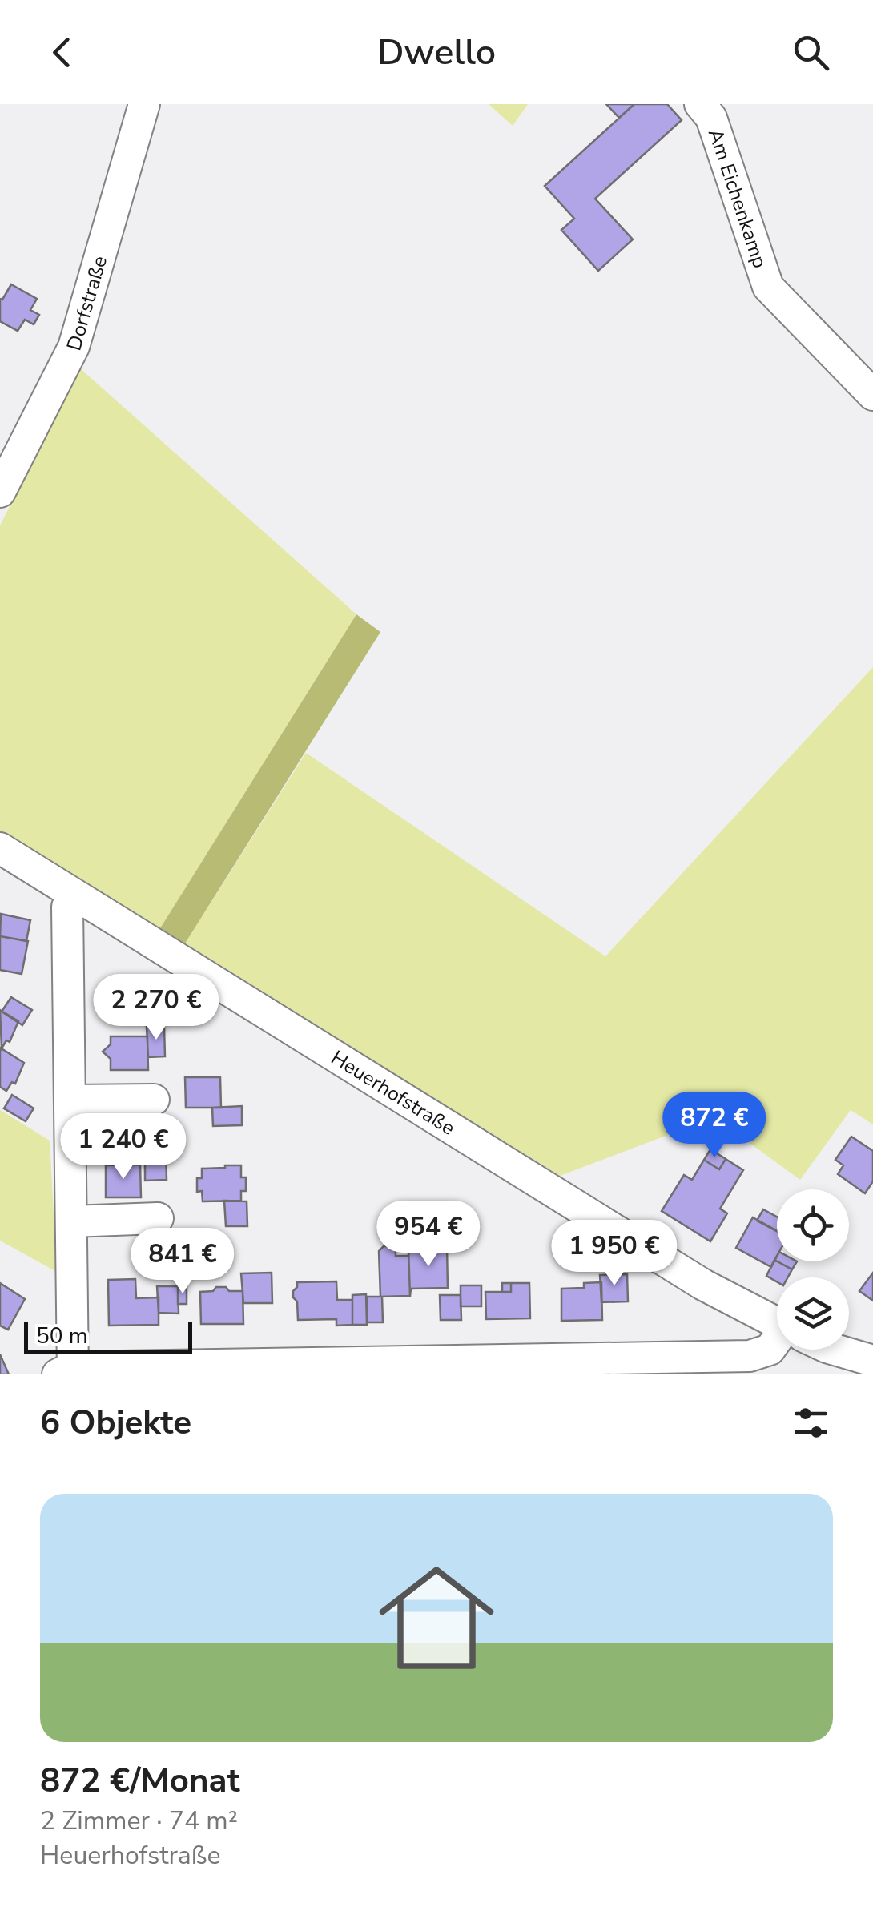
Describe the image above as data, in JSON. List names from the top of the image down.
{
  "streets": {
    "street": ["Am Eichenkamp", "Dorfstraße", "Heuerhofstraße"]
  },
  "scale_bar": "50 m",
  "page": {
    "header": "Dwello",
    "price": [
      "2 270 €",
      "872 €",
      "1 240 €",
      "954 €",
      "1 950 €",
      "841 €"
    ],
    "scale": "50 m",
    "heading": "6 Objekte",
    "list": [
      {
        "name": "872 €/Monat",
        "note": "2 Zimmer · 74 m² · Heuerhofstraße"
      }
    ]
  }
}
